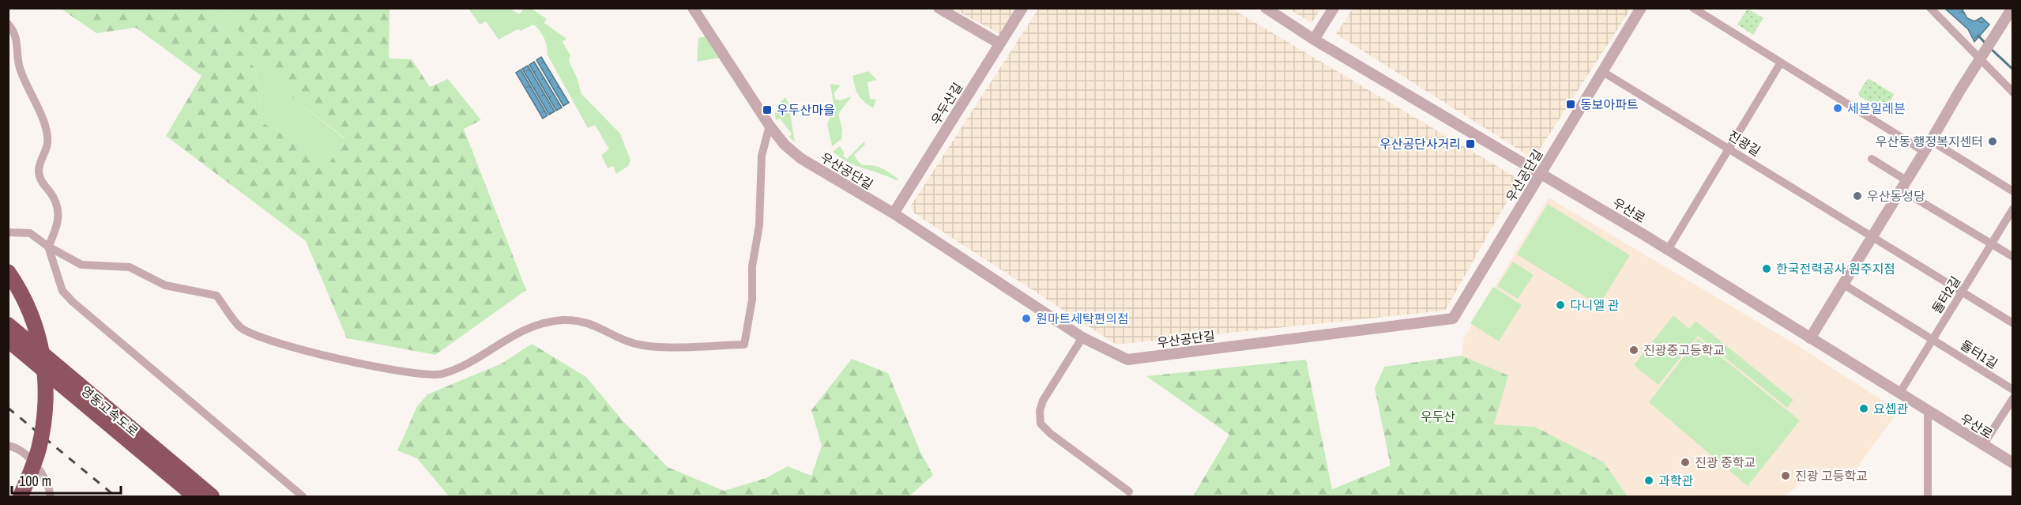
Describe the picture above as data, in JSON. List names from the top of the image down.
{
  "streets": {
    "highway": ["영동고속도로"],
    "street": [
      "우두산길",
      "진광길",
      "우산공단길",
      "우산로",
      "돌터2길",
      "돌터1길"
    ]
  },
  "crossings": [
    ["우두산길", "우산공단길"],
    ["진광길", "우산공단길"],
    ["진광길", "돌터2길"],
    ["우산공단길", "우산로"],
    ["우산로", "돌터2길"],
    ["돌터2길", "돌터1길"]
  ],
  "parks": ["우두산"],
  "places": {
    "transit": ["동보아파트", "우두산마을", "우산공단사거리"],
    "other": [
      "세븐일레븐",
      "우산동 행정복지센터",
      "우산동성당",
      "한국전력공사 원주지점",
      "다니엘 관",
      "원마트세탁편의점",
      "진광중고등학교",
      "요셉관",
      "진광 중학교",
      "진광 고등학교",
      "과학관"
    ]
  },
  "scale_bar": "100 m"
}
